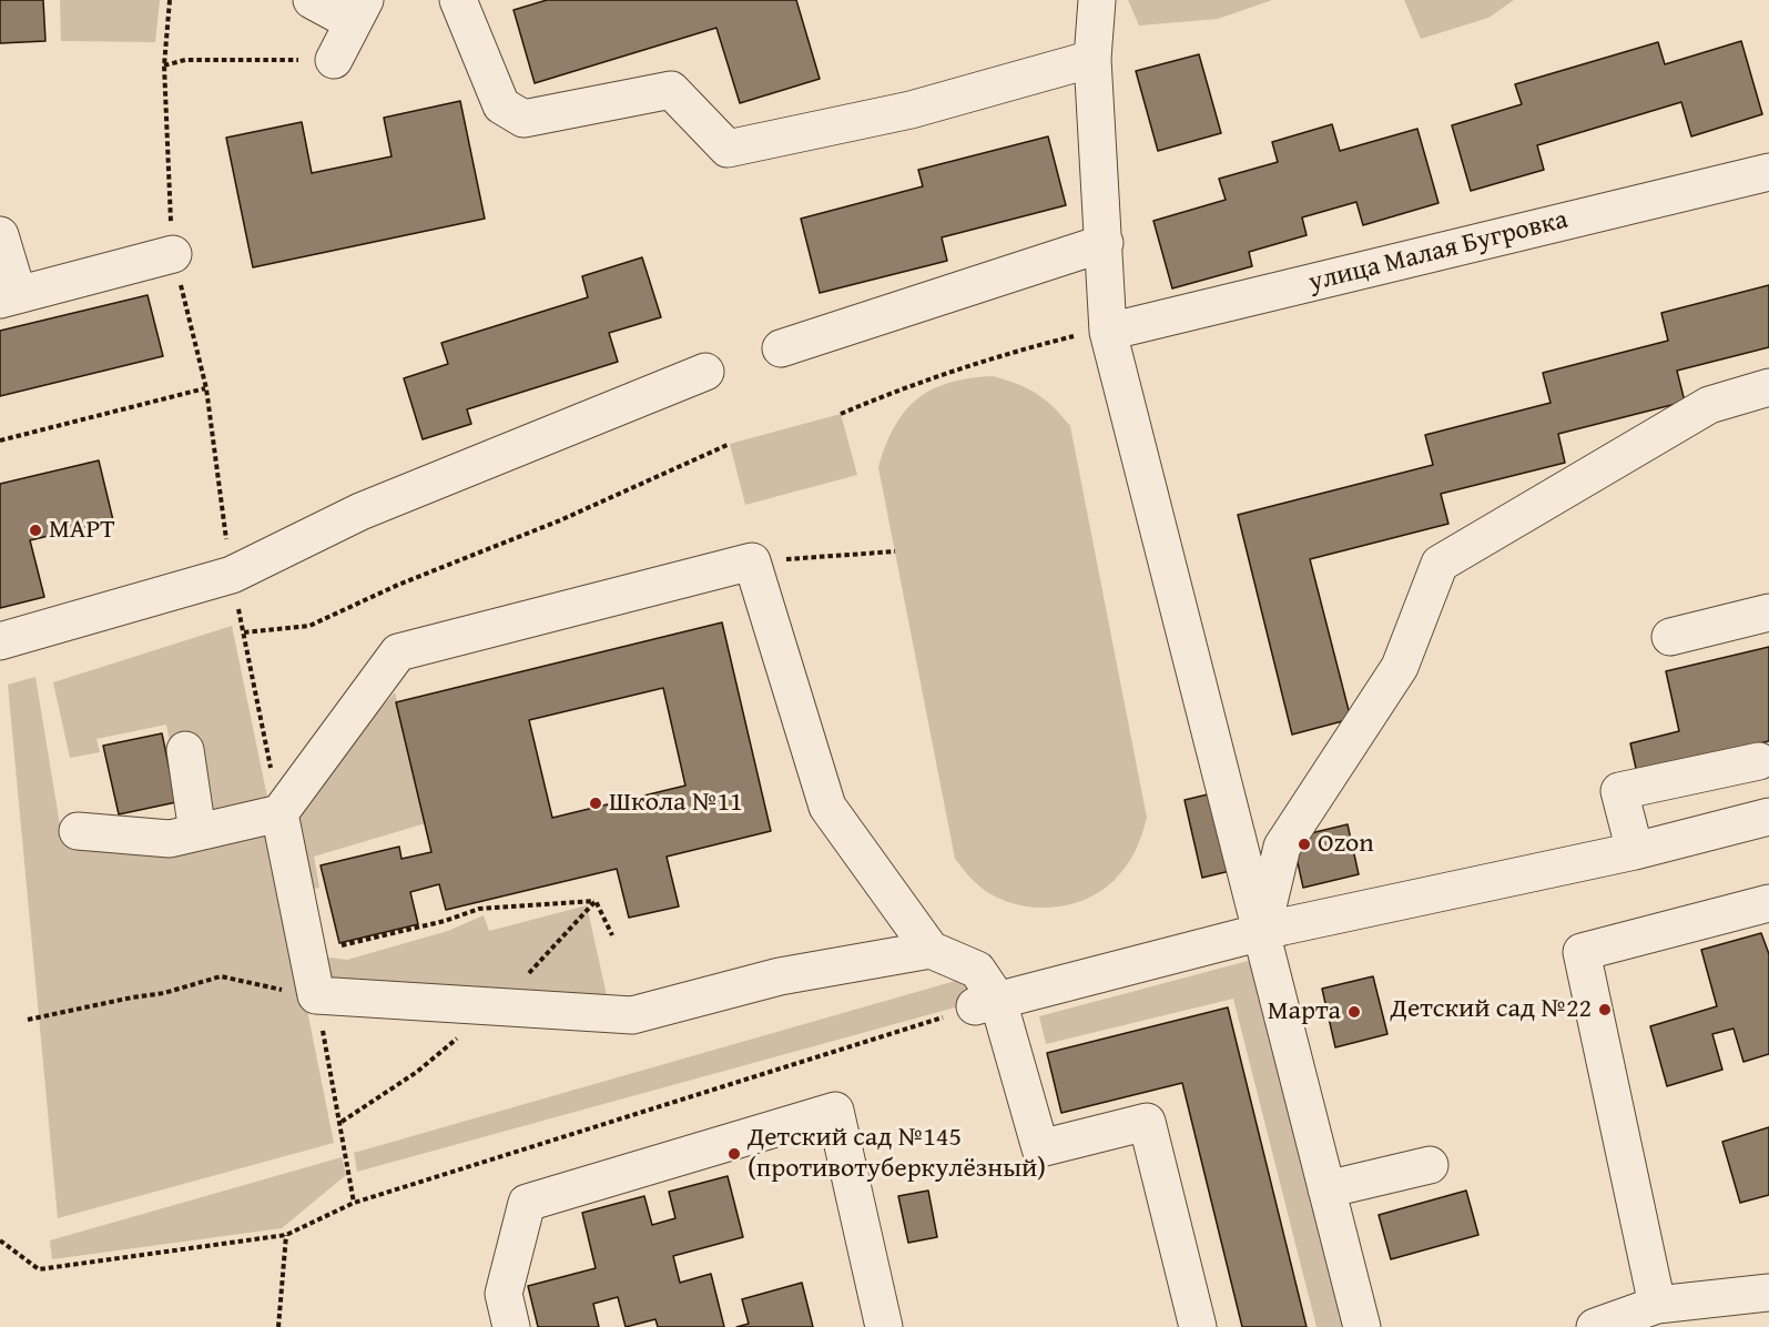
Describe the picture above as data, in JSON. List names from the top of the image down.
{
  "streets": {
    "street": ["улица Малая Бугровка"]
  },
  "places": [
    "МАРТ",
    "Школа №11",
    "Ozon",
    "Детский сад №22",
    "Марта",
    "Детский сад №145 (противотуберкулёзный)"
  ]
}
